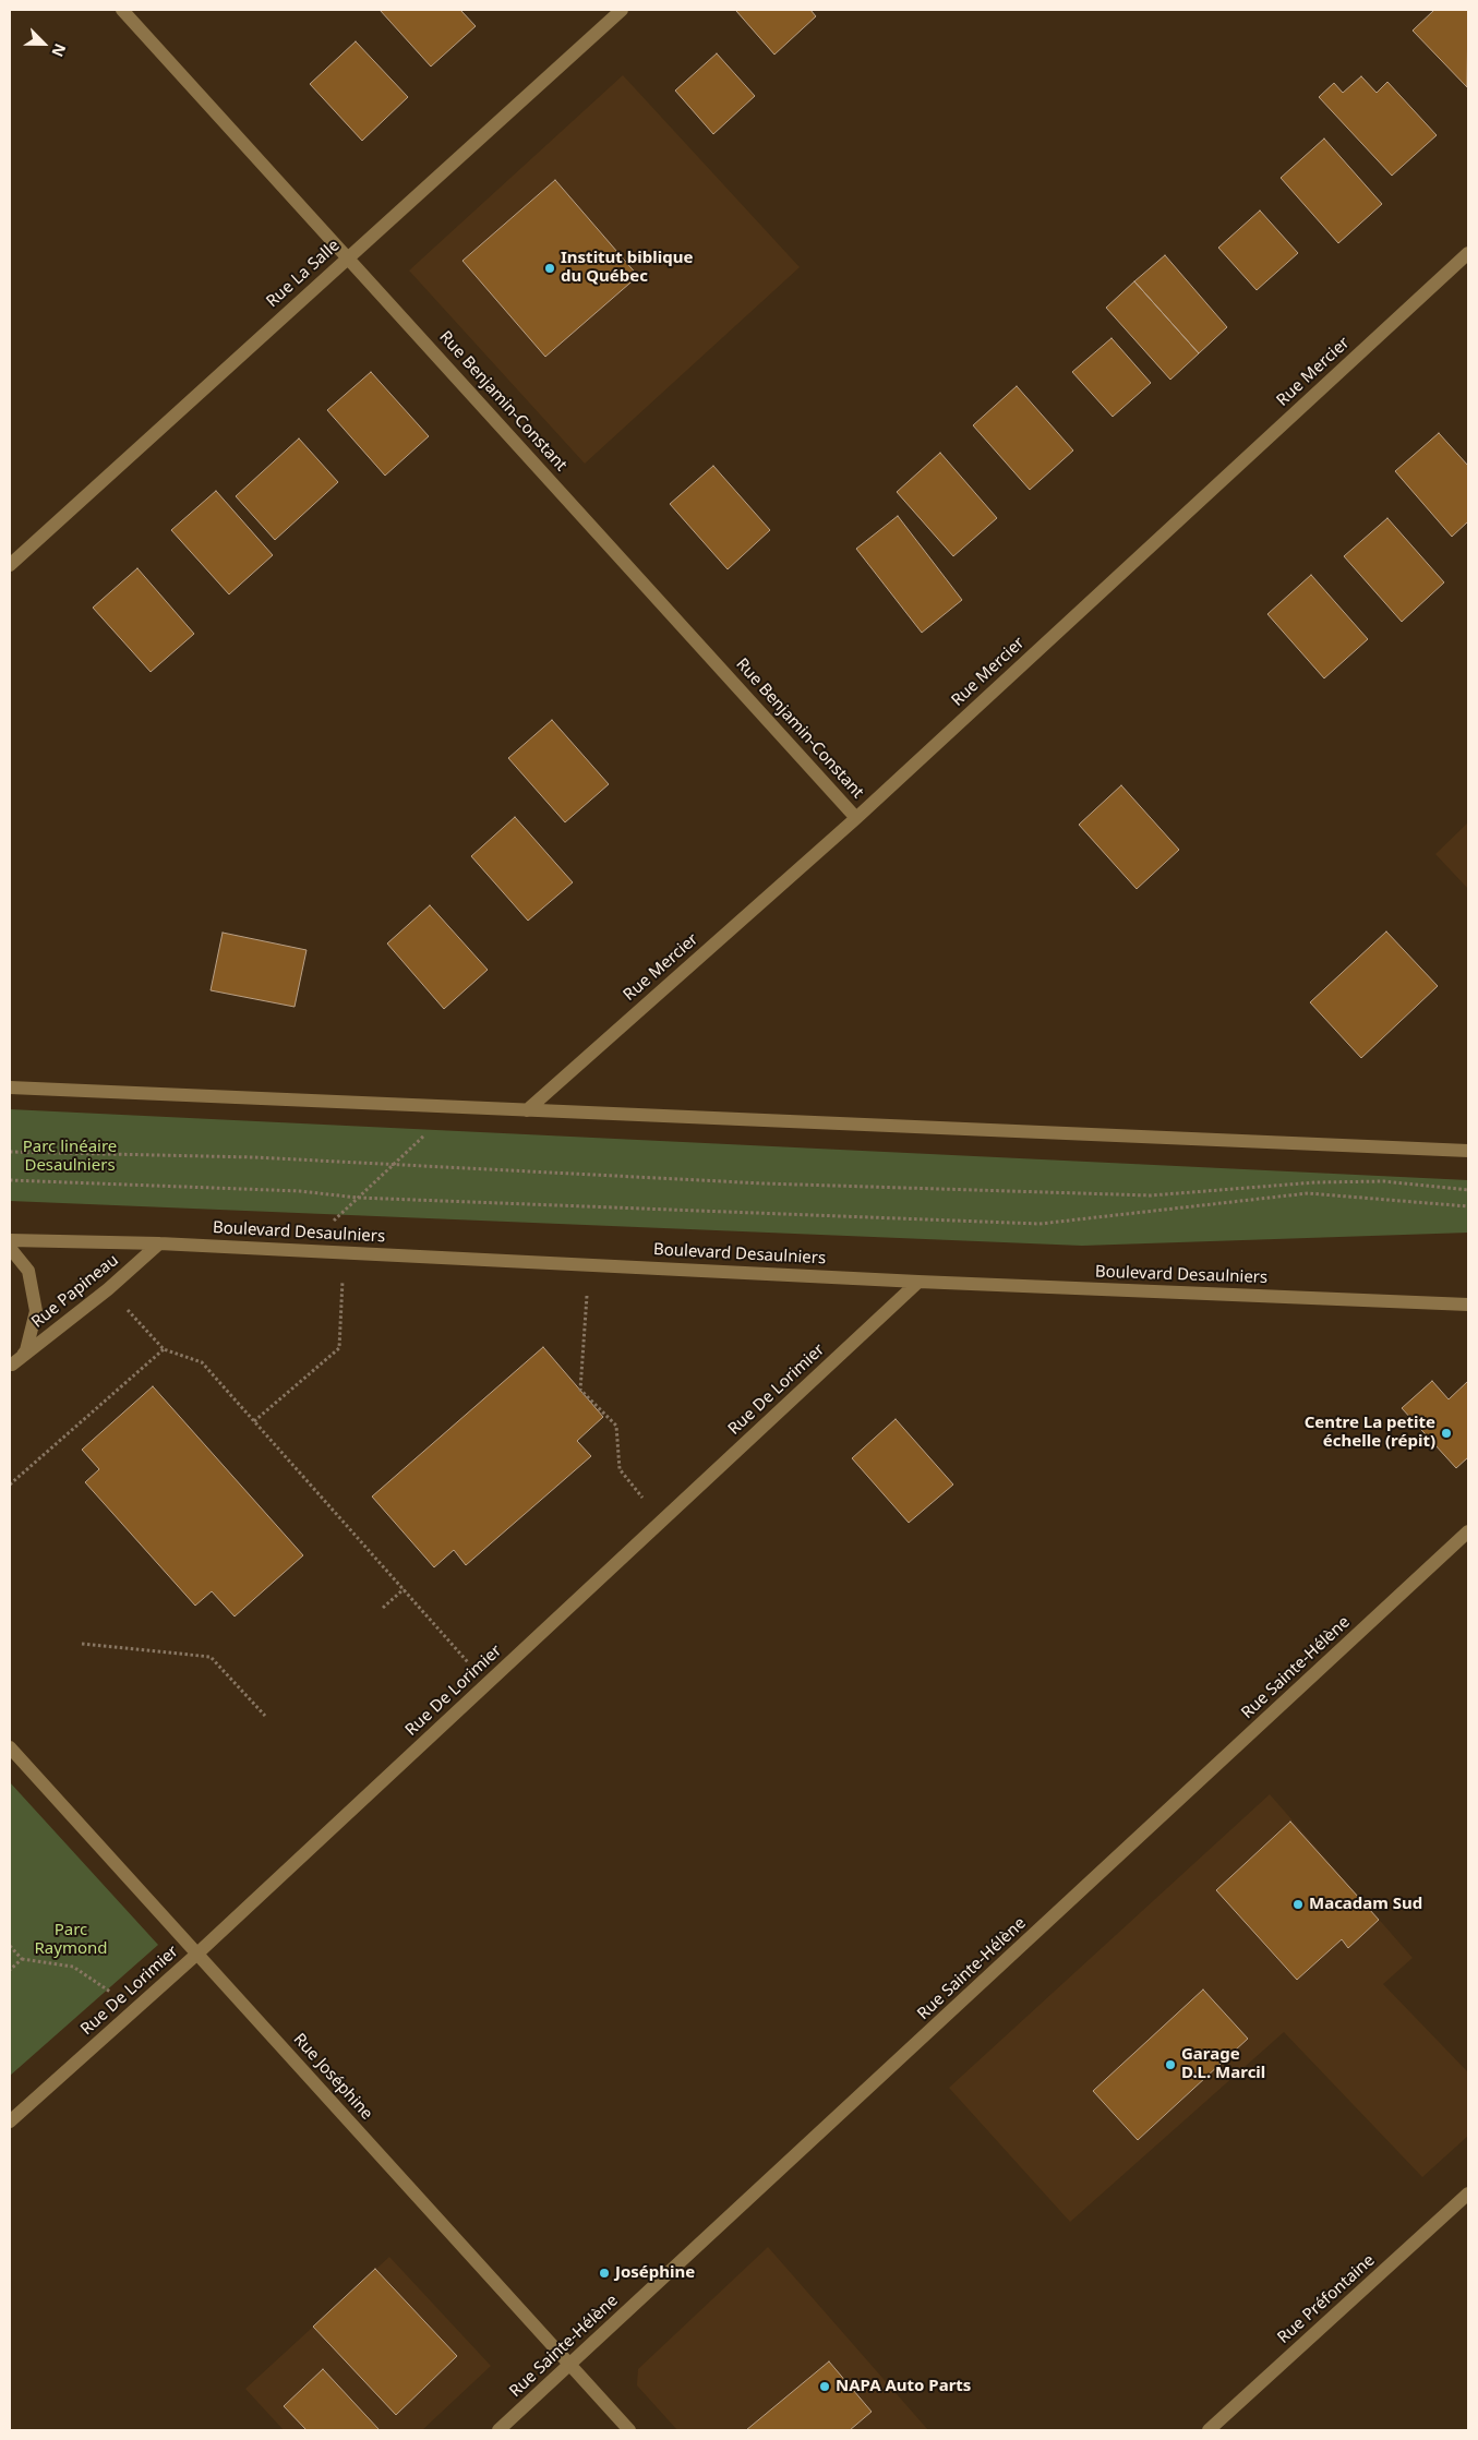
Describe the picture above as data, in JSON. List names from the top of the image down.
{
  "streets": {
    "street": [
      "Rue La Salle",
      "Rue Mercier",
      "Rue Benjamin-Constant",
      "Boulevard Desaulniers",
      "Rue Papineau",
      "Rue De Lorimier",
      "Rue Sainte-Hélène",
      "Rue Joséphine",
      "Rue Préfontaine"
    ]
  },
  "crossings": [
    ["Rue La Salle", "Rue Benjamin-Constant"],
    ["Rue Mercier", "Rue Benjamin-Constant"],
    ["Boulevard Desaulniers", "Rue Papineau"],
    ["Boulevard Desaulniers", "Rue De Lorimier"],
    ["Rue De Lorimier", "Rue Joséphine"],
    ["Rue Sainte-Hélène", "Rue Joséphine"]
  ],
  "parks": ["Parc linéaire Desaulniers", "Parc Raymond"],
  "places": [
    "Institut biblique du Québec",
    "Centre La petite échelle (répit)",
    "Macadam Sud",
    "Garage D.L. Marcil",
    "Joséphine",
    "NAPA Auto Parts"
  ],
  "north": "bottom right"
}
